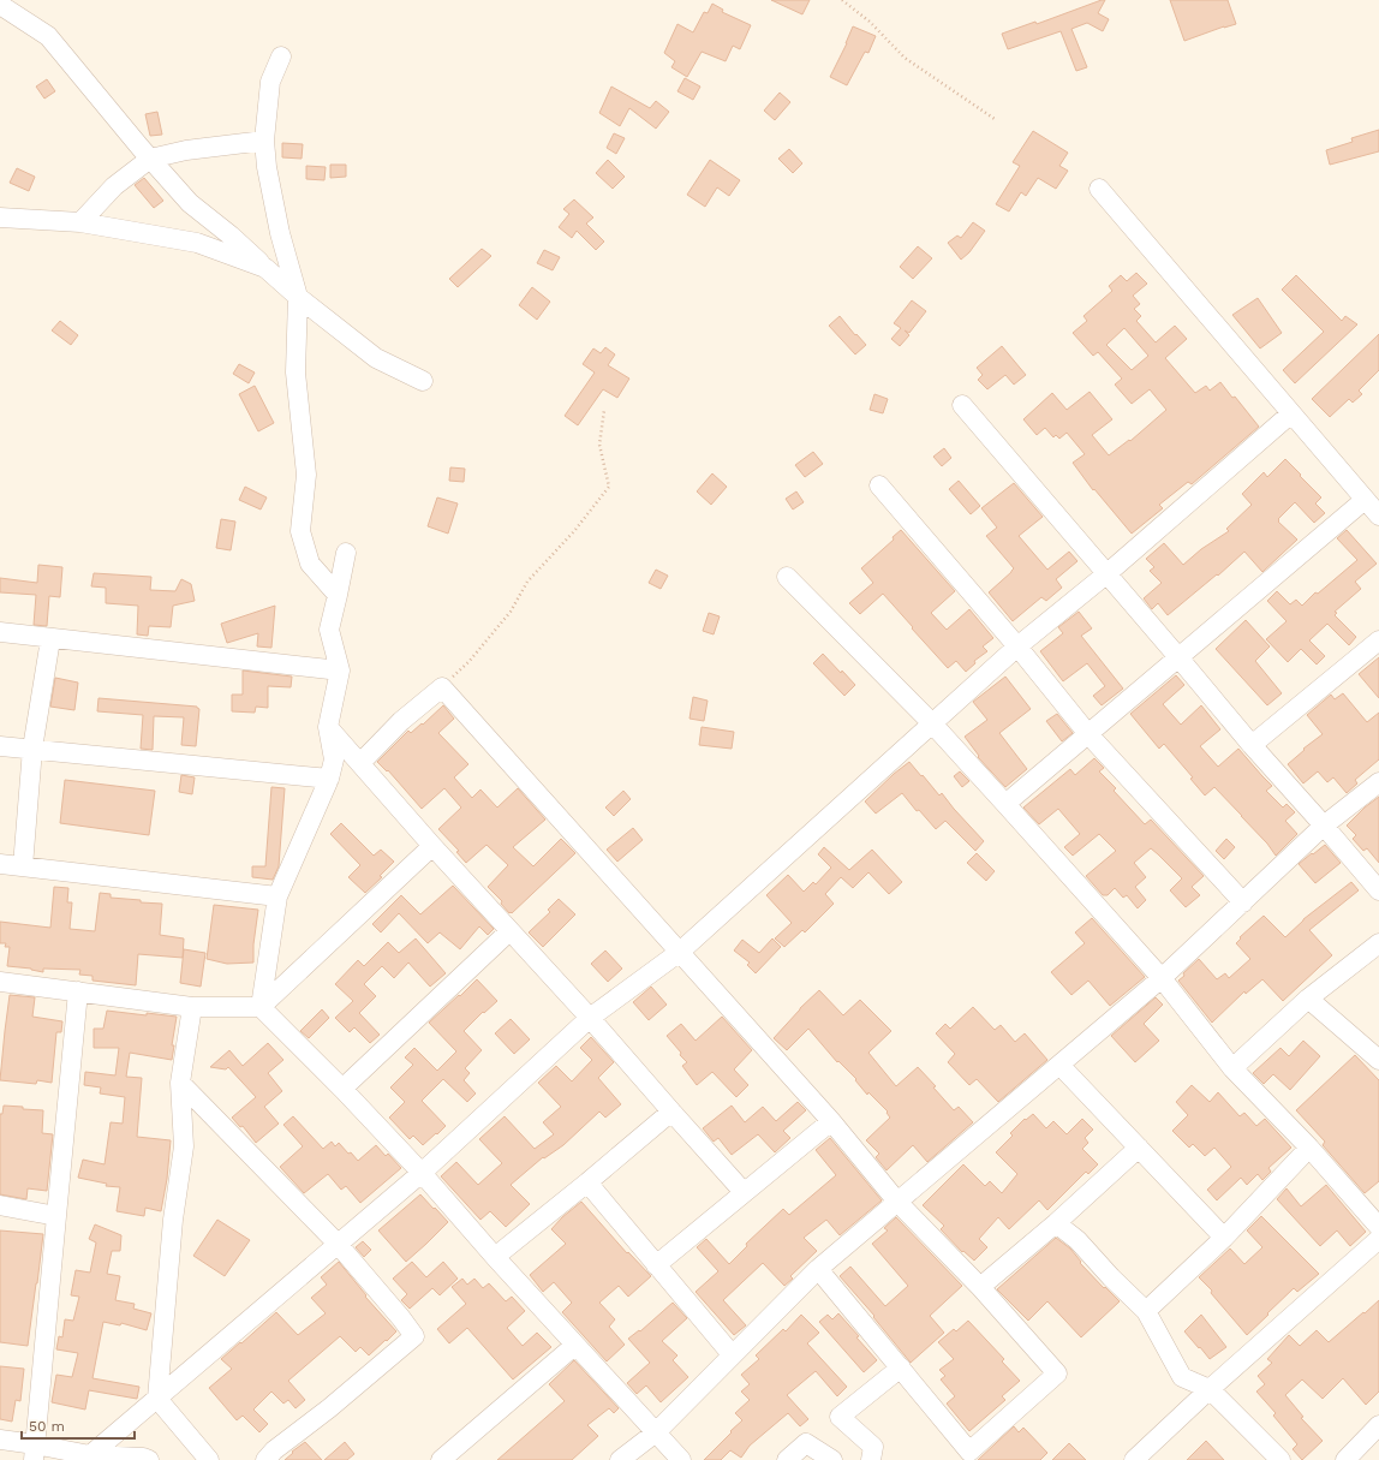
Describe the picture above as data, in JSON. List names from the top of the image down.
{
  "scale_bar": "50 m"
}
